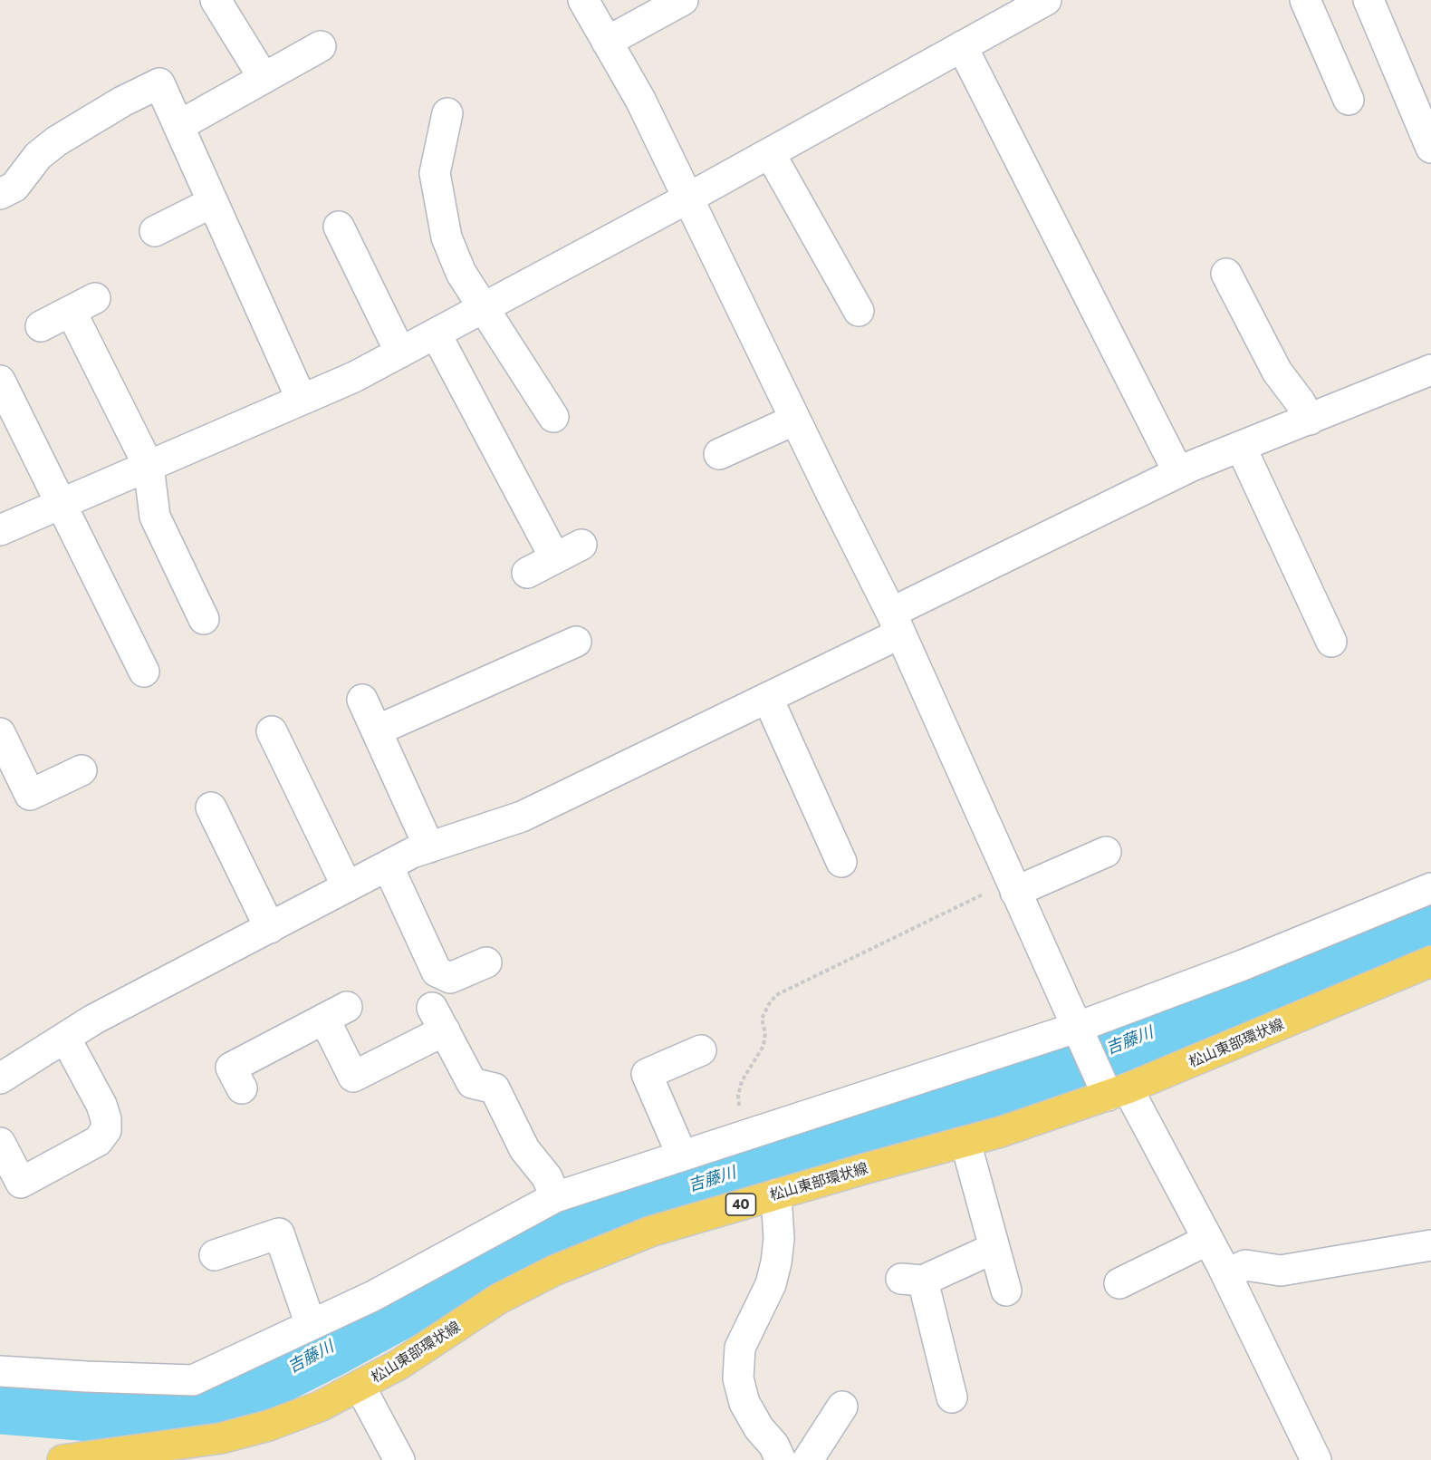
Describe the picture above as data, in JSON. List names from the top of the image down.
{
  "streets": {
    "main road": ["松山東部環状線", "40"]
  },
  "water": ["吉藤川"]
}
